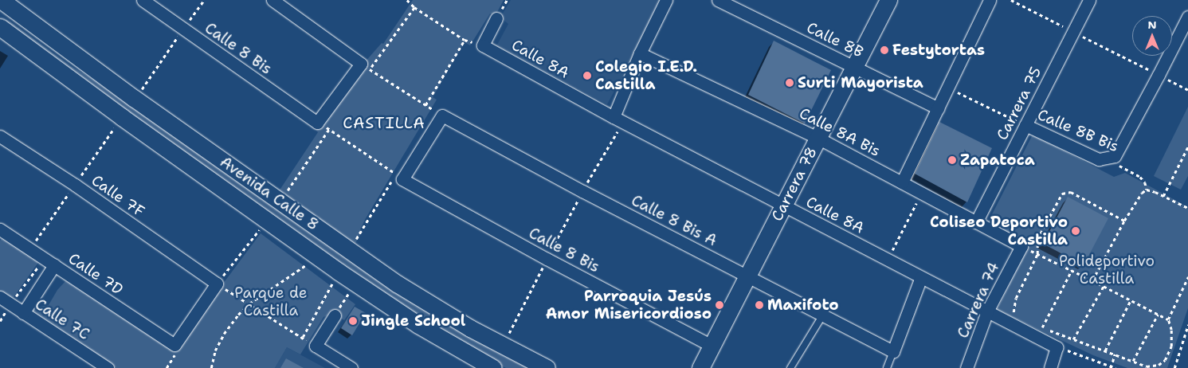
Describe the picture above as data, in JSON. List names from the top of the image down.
{
  "streets": {
    "street": [
      "Calle 8B",
      "Calle 8 Bis",
      "Calle 8A",
      "Carrera 75",
      "Calle 8B Bis",
      "Calle 8A Bis",
      "Carrera 78",
      "Avenida Calle 8",
      "Calle 7F",
      "Calle 8 Bis A",
      "Calle 7D",
      "Carrera 74",
      "Calle 7C"
    ]
  },
  "crossings": [
    ["Calle 8B", "Carrera 78"],
    ["Calle 8 Bis", "Carrera 78"],
    ["Calle 8A", "Carrera 78"],
    ["Calle 8A", "Carrera 74"],
    ["Carrera 75", "Calle 8B Bis"],
    ["Carrera 75", "Calle 8A Bis"],
    ["Calle 8A Bis", "Carrera 78"],
    ["Calle 8A Bis", "Carrera 74"],
    ["Carrera 78", "Calle 8 Bis A"]
  ],
  "districts": ["CASTILLA"],
  "parks": ["Polideportivo Castilla", "Parque de Castilla"],
  "places": [
    "Festytortas",
    "Colegio I.E.D. Castilla",
    "Surti Mayorista",
    "Zapatoca",
    "Coliseo Deportivo Castilla",
    "Parroquia Jesús Amor Misericordioso",
    "Maxifoto",
    "Jingle School"
  ],
  "north": "top"
}
